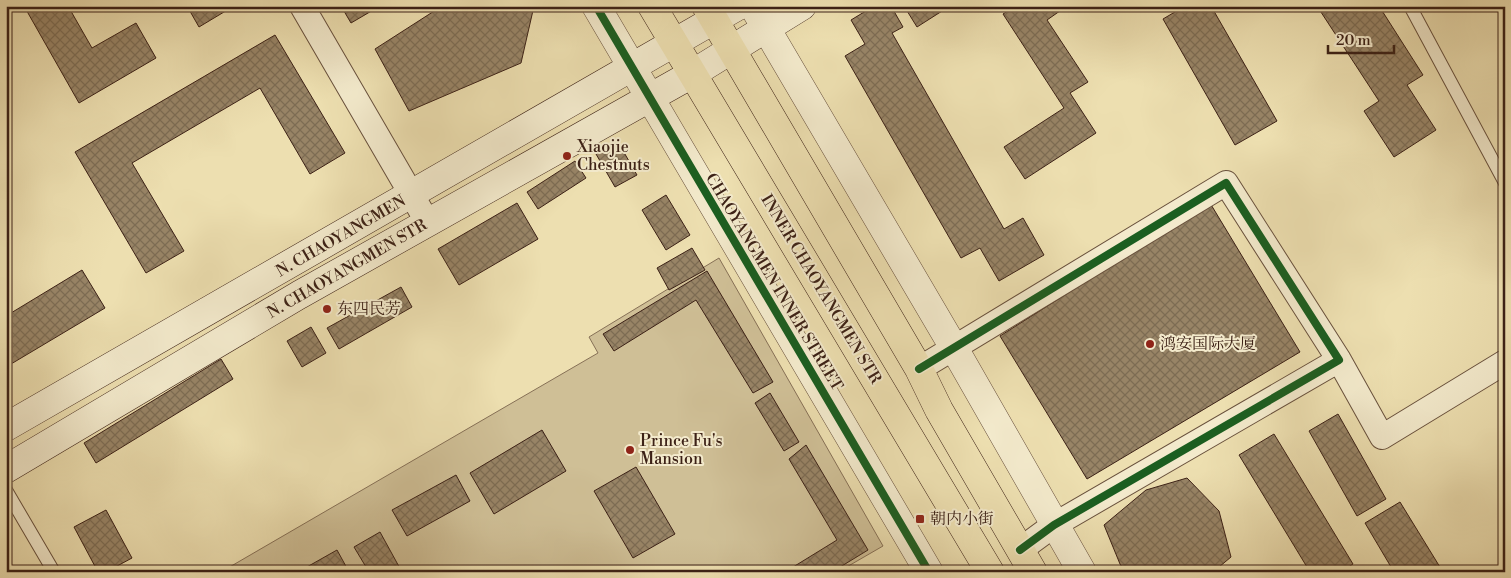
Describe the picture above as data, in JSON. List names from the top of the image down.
{
  "streets": {
    "main road": [
      "N. CHAOYANGMEN",
      "N. CHAOYANGMEN STR",
      "CHAOYANGMEN INNER STREET",
      "INNER CHAOYANGMEN STR"
    ]
  },
  "crossings": [
    ["N. CHAOYANGMEN", "CHAOYANGMEN INNER STREET"],
    ["N. CHAOYANGMEN", "INNER CHAOYANGMEN STR"],
    ["N. CHAOYANGMEN STR", "CHAOYANGMEN INNER STREET"],
    ["N. CHAOYANGMEN STR", "INNER CHAOYANGMEN STR"]
  ],
  "places": {
    "other": [
      "Xiaojie Chestnuts",
      "东四民芳",
      "鸿安国际大厦",
      "Prince Fu's Mansion"
    ],
    "transit": ["朝内小街"]
  },
  "scale_bar": "20 m"
}
